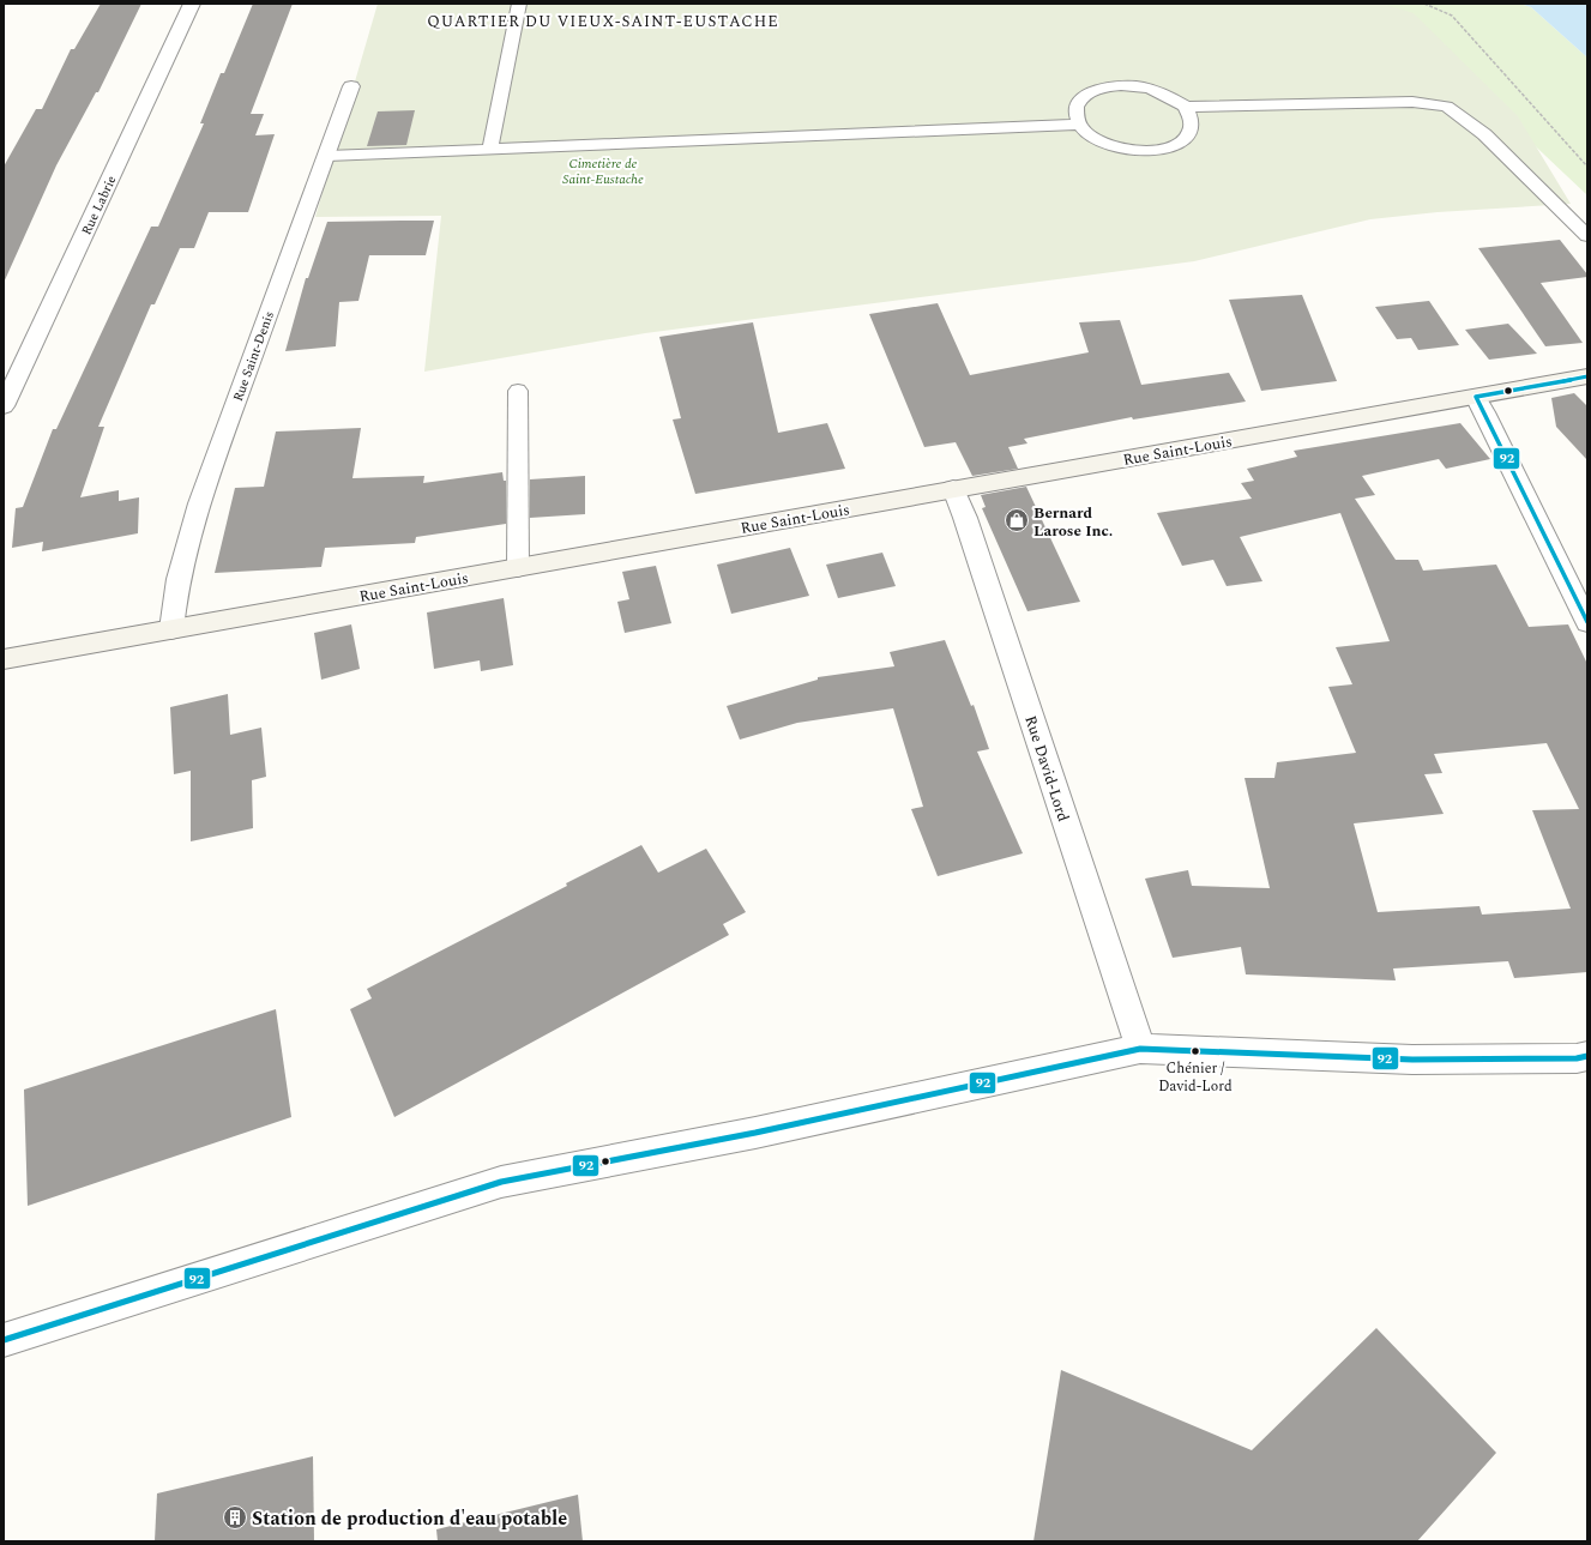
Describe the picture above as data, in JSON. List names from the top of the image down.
{
  "streets": {
    "main road": ["Rue Saint-Louis"],
    "street": ["Rue Labrie", "Rue Saint-Denis", "Rue David-Lord"]
  },
  "crossings": [
    ["Rue Saint-Denis", "Rue Saint-Louis"],
    ["Rue Saint-Louis", "Rue David-Lord"]
  ],
  "districts": ["QUARTIER DU VIEUX-SAINT-EUSTACHE"],
  "parks": ["Cimetière de Saint-Eustache"],
  "places": {
    "shop": ["Bernard Larose Inc."],
    "other": ["Chénier / David-Lord"],
    "building": ["Station de production d'eau potable"]
  },
  "lines": ["transit line 92"]
}
